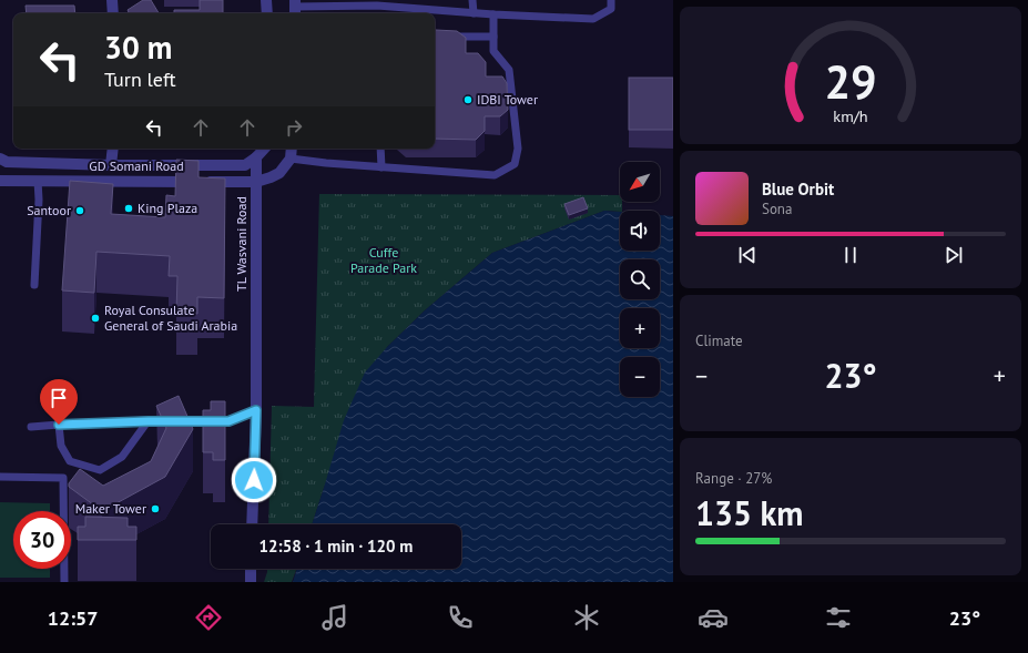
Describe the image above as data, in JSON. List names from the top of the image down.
{
  "streets": {
    "street": ["GD Somani Road", "TL Wasvani Road"]
  },
  "crossings": [
    ["GD Somani Road", "TL Wasvani Road"]
  ],
  "parks": ["Cuffe Parade Park"],
  "places": [
    "IDBI Tower",
    "King Plaza",
    "Santoor",
    "Royal Consulate General of Saudi Arabia",
    "Maker Tower"
  ],
  "north": "bottom left",
  "page": {
    "turn": ["30 m", "Turn left"],
    "map_buttons": ["+", "−"],
    "song": ["Blue Orbit", "Sona"],
    "tile": [
      "Climate",
      ["Range · 27%", "135 km"]
    ],
    "heat": ["−", "23°", "+"],
    "limit": "30",
    "trip": "12:58 · 1 min · 120 m",
    "tabs": ["12:57", "23°"],
    "gauge": ["29", "km/h"]
  }
}
